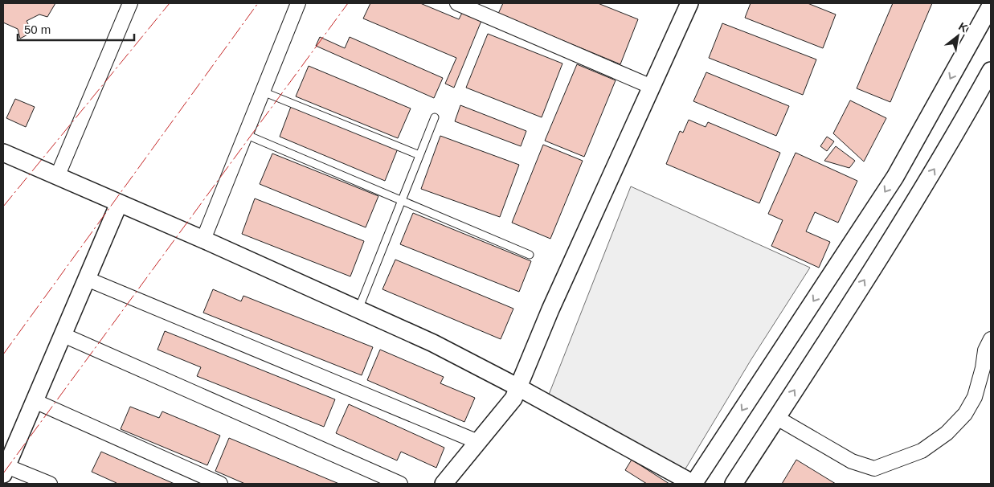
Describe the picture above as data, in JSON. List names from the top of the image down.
{
  "scale_bar": "50 m",
  "north": "top right"
}
